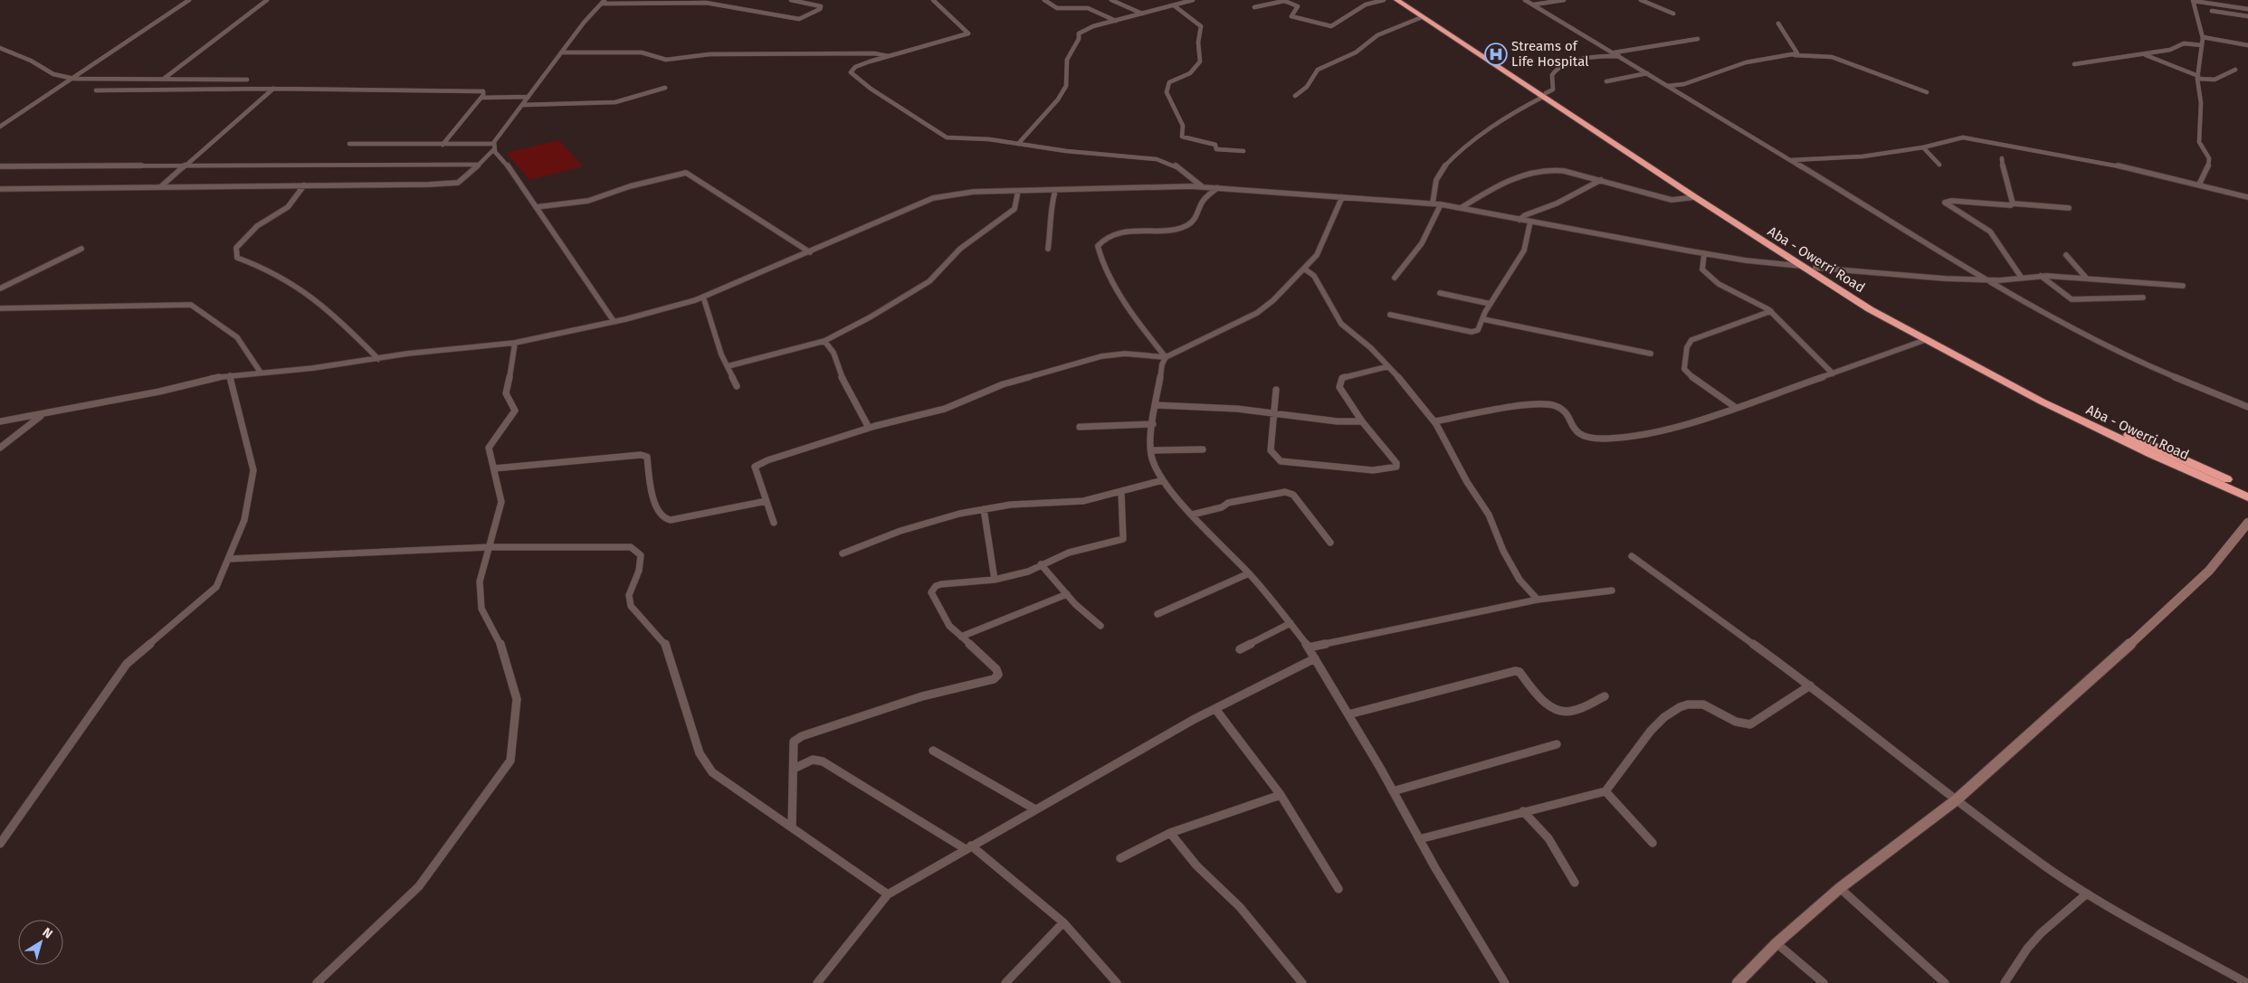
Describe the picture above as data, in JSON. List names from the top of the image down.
{
  "streets": {
    "highway": ["Aba - Owerri Road"]
  },
  "places": {
    "hospital": ["Streams of Life Hospital"]
  },
  "north": "top right"
}
